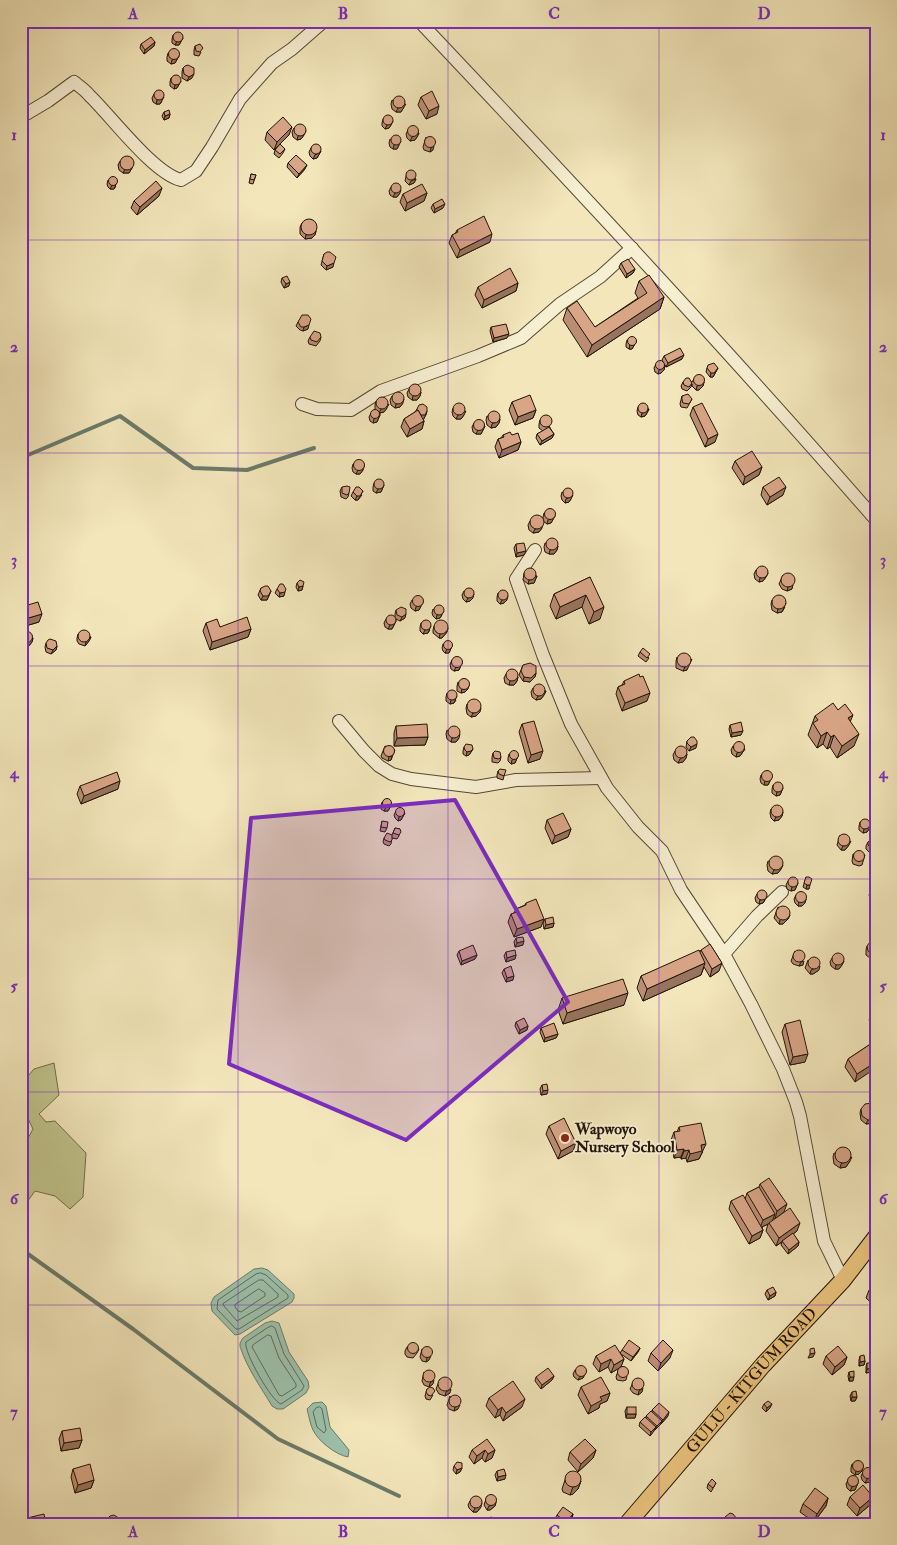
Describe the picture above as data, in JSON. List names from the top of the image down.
{
  "streets": {
    "main road": ["GULU - KITGUM ROAD"]
  },
  "places": ["Wapwoyo Nursery School"],
  "grid": {
    "columns": [
      "A",
      "B",
      "C",
      "D"
    ],
    "rows": [
      "1",
      "2",
      "3",
      "4",
      "5",
      "6",
      "7"
    ]
  }
}
